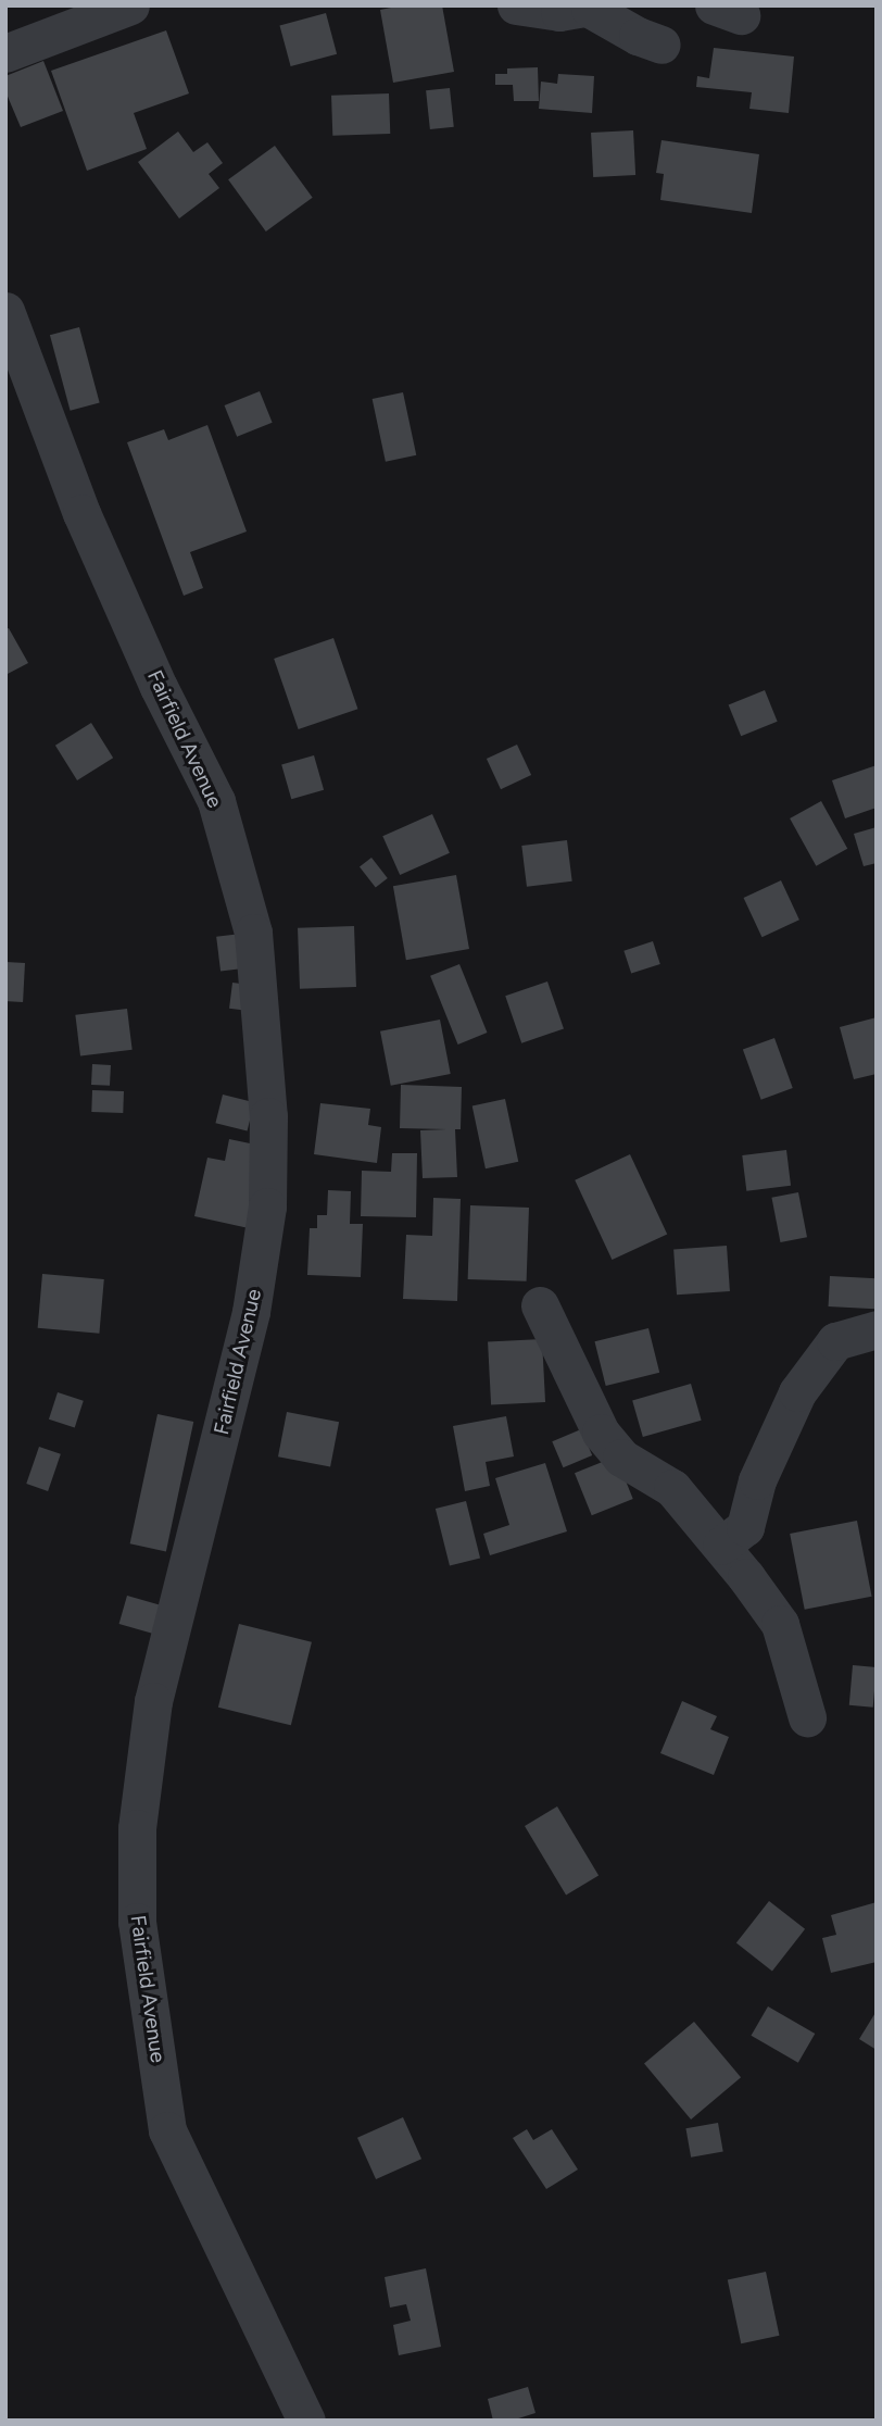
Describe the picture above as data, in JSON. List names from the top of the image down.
{
  "streets": {
    "street": ["Fairfield Avenue"]
  }
}
